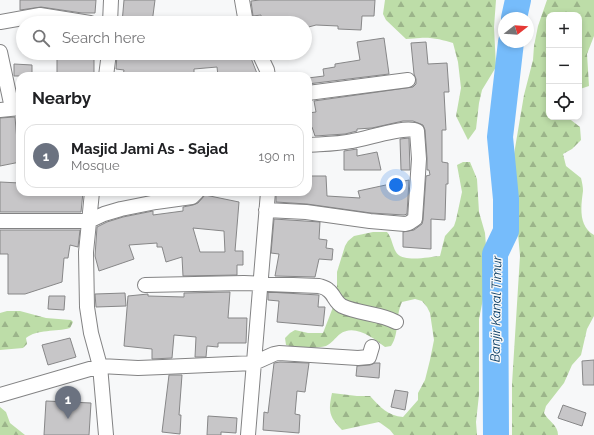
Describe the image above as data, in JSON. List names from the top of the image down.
{
  "water": ["Banjir Kanal Timur"],
  "north": "right",
  "page": {
    "map_buttons": ["+", "−"],
    "search": "Search here",
    "heading": "Nearby",
    "list": [
      {
        "mark": "1",
        "name": "Masjid Jami As - Sajad",
        "note": "Mosque",
        "value": "190 m"
      }
    ],
    "pins": "1"
  }
}
